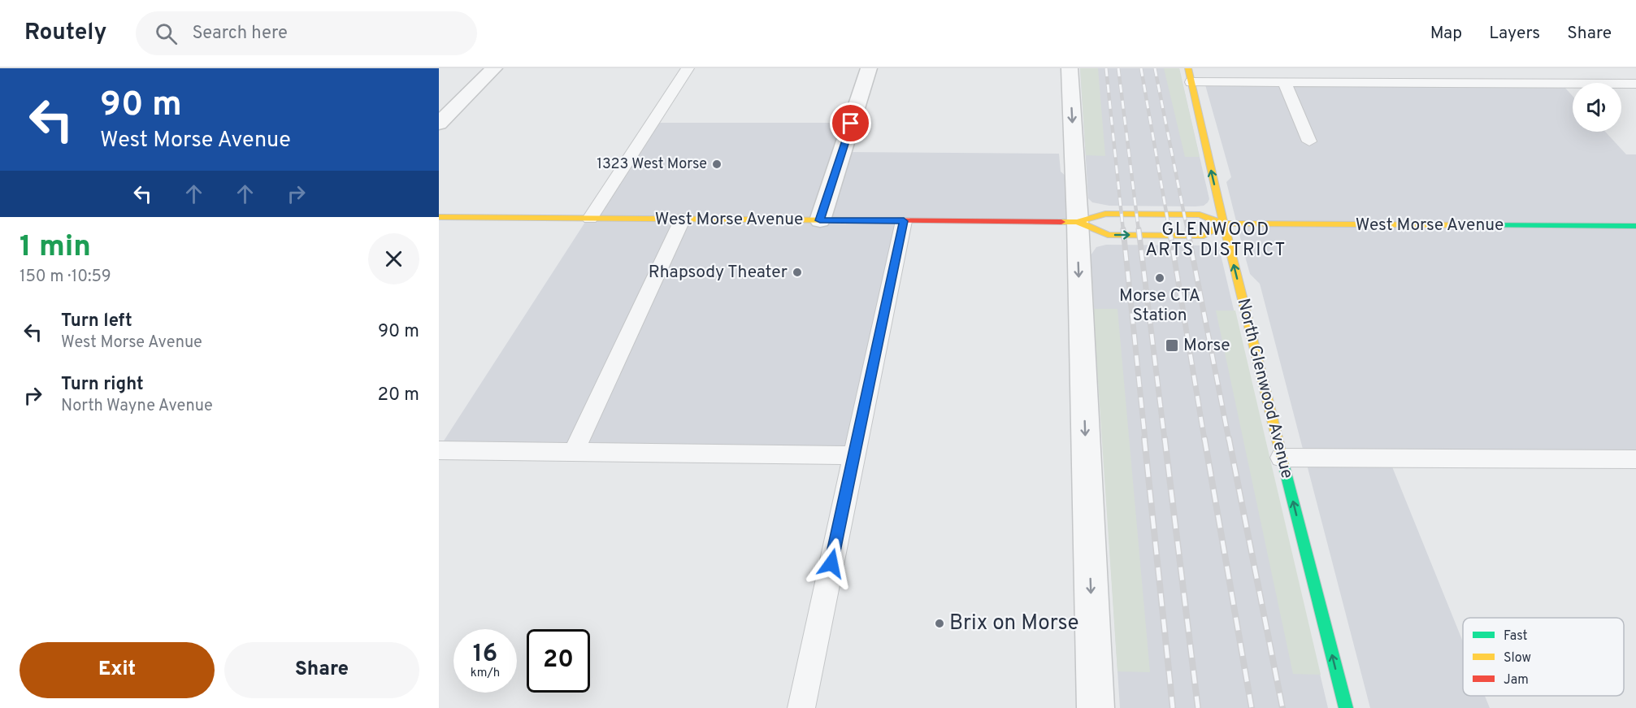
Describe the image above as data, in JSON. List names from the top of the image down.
{
  "streets": {
    "street": ["West Morse Avenue", "North Glenwood Avenue"]
  },
  "crossings": [
    ["West Morse Avenue", "North Glenwood Avenue"]
  ],
  "one_way": ["North Glenwood Avenue"],
  "districts": ["GLENWOOD ARTS DISTRICT"],
  "places": {
    "other": [
      "1323 West Morse",
      "Rhapsody Theater",
      "Morse CTA Station",
      "Brix on Morse"
    ],
    "transit": ["Morse"]
  },
  "legend": ["Fast", "Slow", "Jam"],
  "page": {
    "header": "Routely",
    "search": "Search here",
    "nav": ["Map", "Layers", "Share"],
    "turn": ["90 m", "West Morse Avenue"],
    "heading": ["1 min", "150 m · 10:59"],
    "list": [
      {
        "name": "Turn left",
        "note": "West Morse Avenue",
        "value": "90 m"
      },
      {
        "name": "Turn right",
        "note": "North Wayne Avenue",
        "value": "20 m"
      }
    ],
    "speed": "16 km/h",
    "limit": "20",
    "buttons": ["Exit", "Share"]
  }
}
